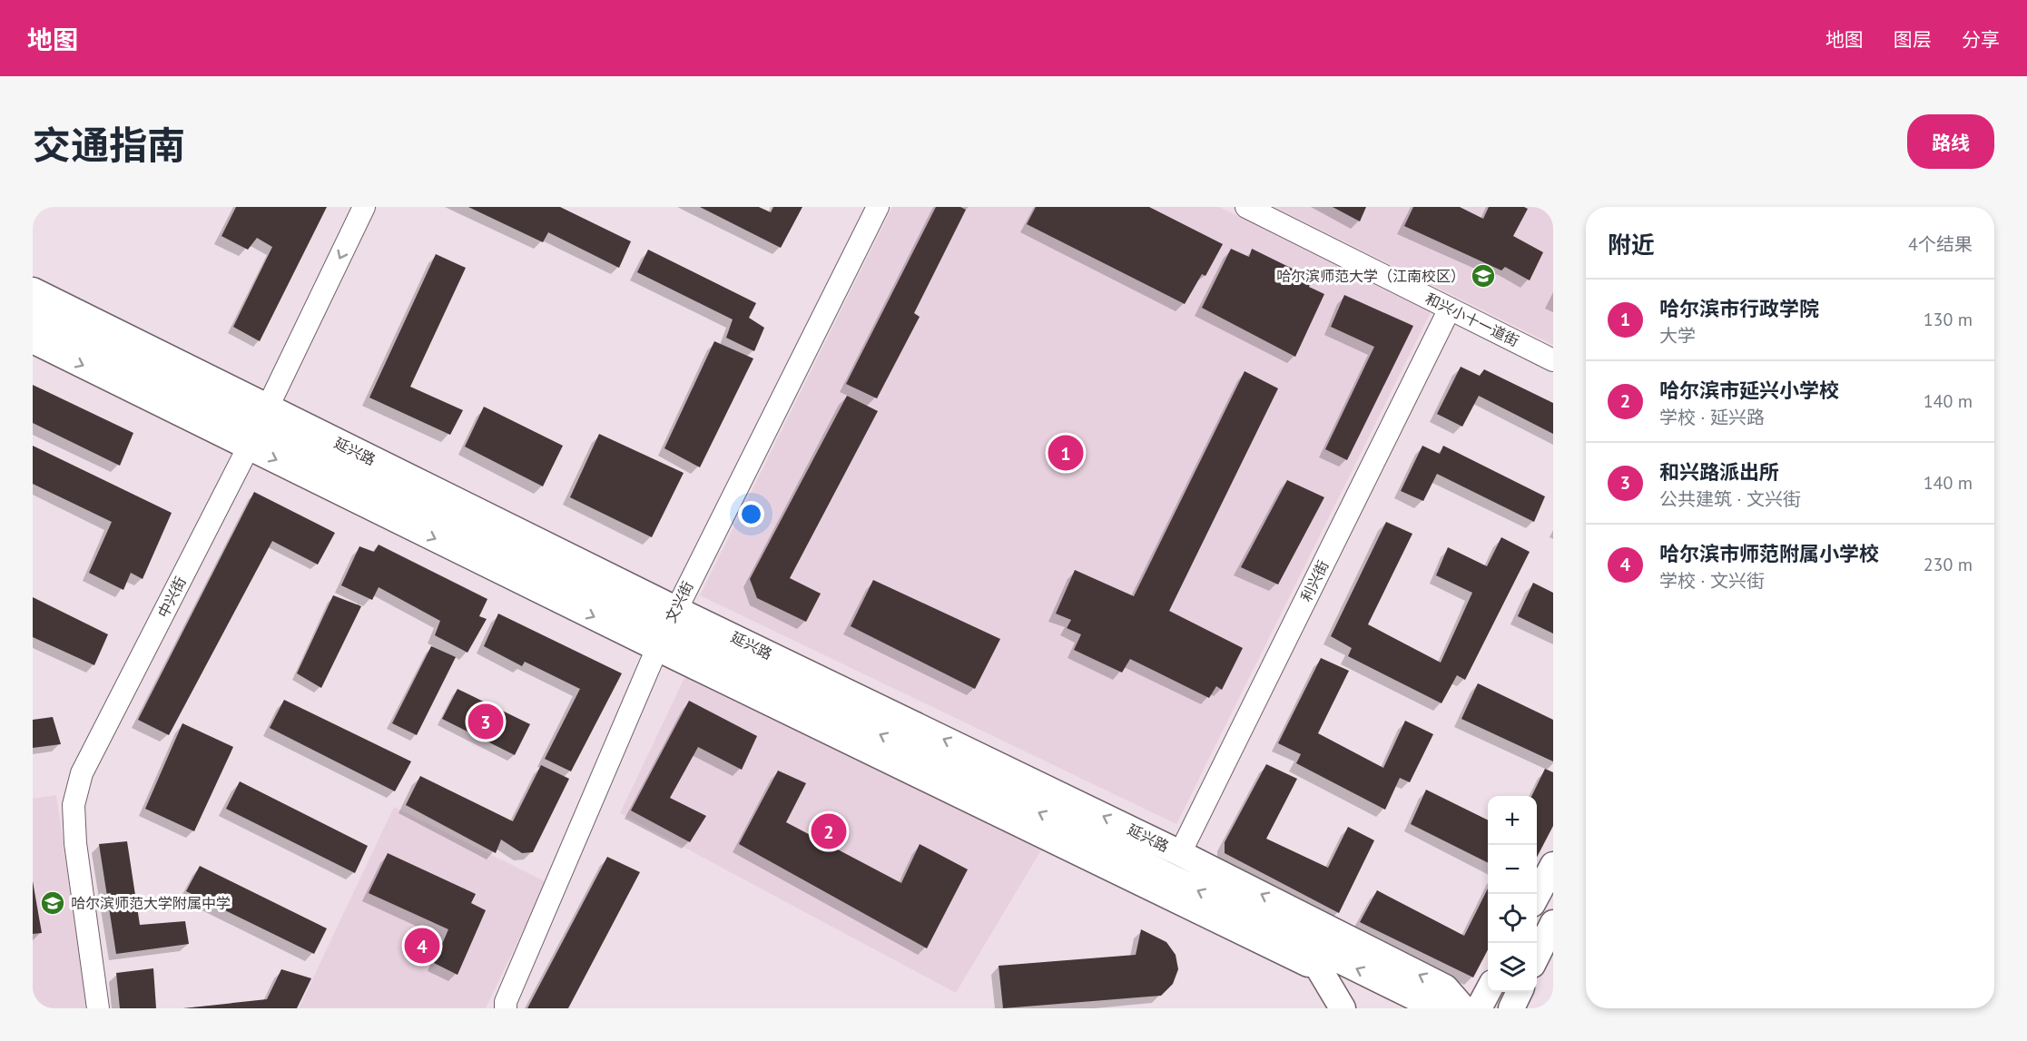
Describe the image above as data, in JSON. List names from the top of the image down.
{
  "streets": {
    "main road": ["延兴路"],
    "street": [
      "和兴小十一道街",
      "利兴街",
      "中兴街",
      "文兴街"
    ]
  },
  "crossings": [
    ["和兴小十一道街", "利兴街"],
    ["延兴路", "利兴街"],
    ["延兴路", "中兴街"],
    ["延兴路", "文兴街"]
  ],
  "places": {
    "school or university": ["哈尔滨师范大学（江南校区）", "哈尔滨师范大学附属中学"]
  },
  "page": {
    "header": "地图",
    "nav": ["地图", "图层", "分享"],
    "title": "交通指南",
    "buttons": "路线",
    "heading": ["附近", "4个结果"],
    "list": [
      {
        "mark": "1",
        "name": "哈尔滨市行政学院",
        "note": "大学",
        "value": "130 m"
      },
      {
        "mark": "2",
        "name": "哈尔滨市延兴小学校",
        "note": "学校 · 延兴路",
        "value": "140 m"
      },
      {
        "mark": "3",
        "name": "和兴路派出所",
        "note": "公共建筑 · 文兴街",
        "value": "140 m"
      },
      {
        "mark": "4",
        "name": "哈尔滨市师范附属小学校",
        "note": "学校 · 文兴街",
        "value": "230 m"
      }
    ],
    "pins": [
      "1",
      "3",
      "2",
      "4"
    ],
    "map_buttons": ["+", "−"]
  }
}
